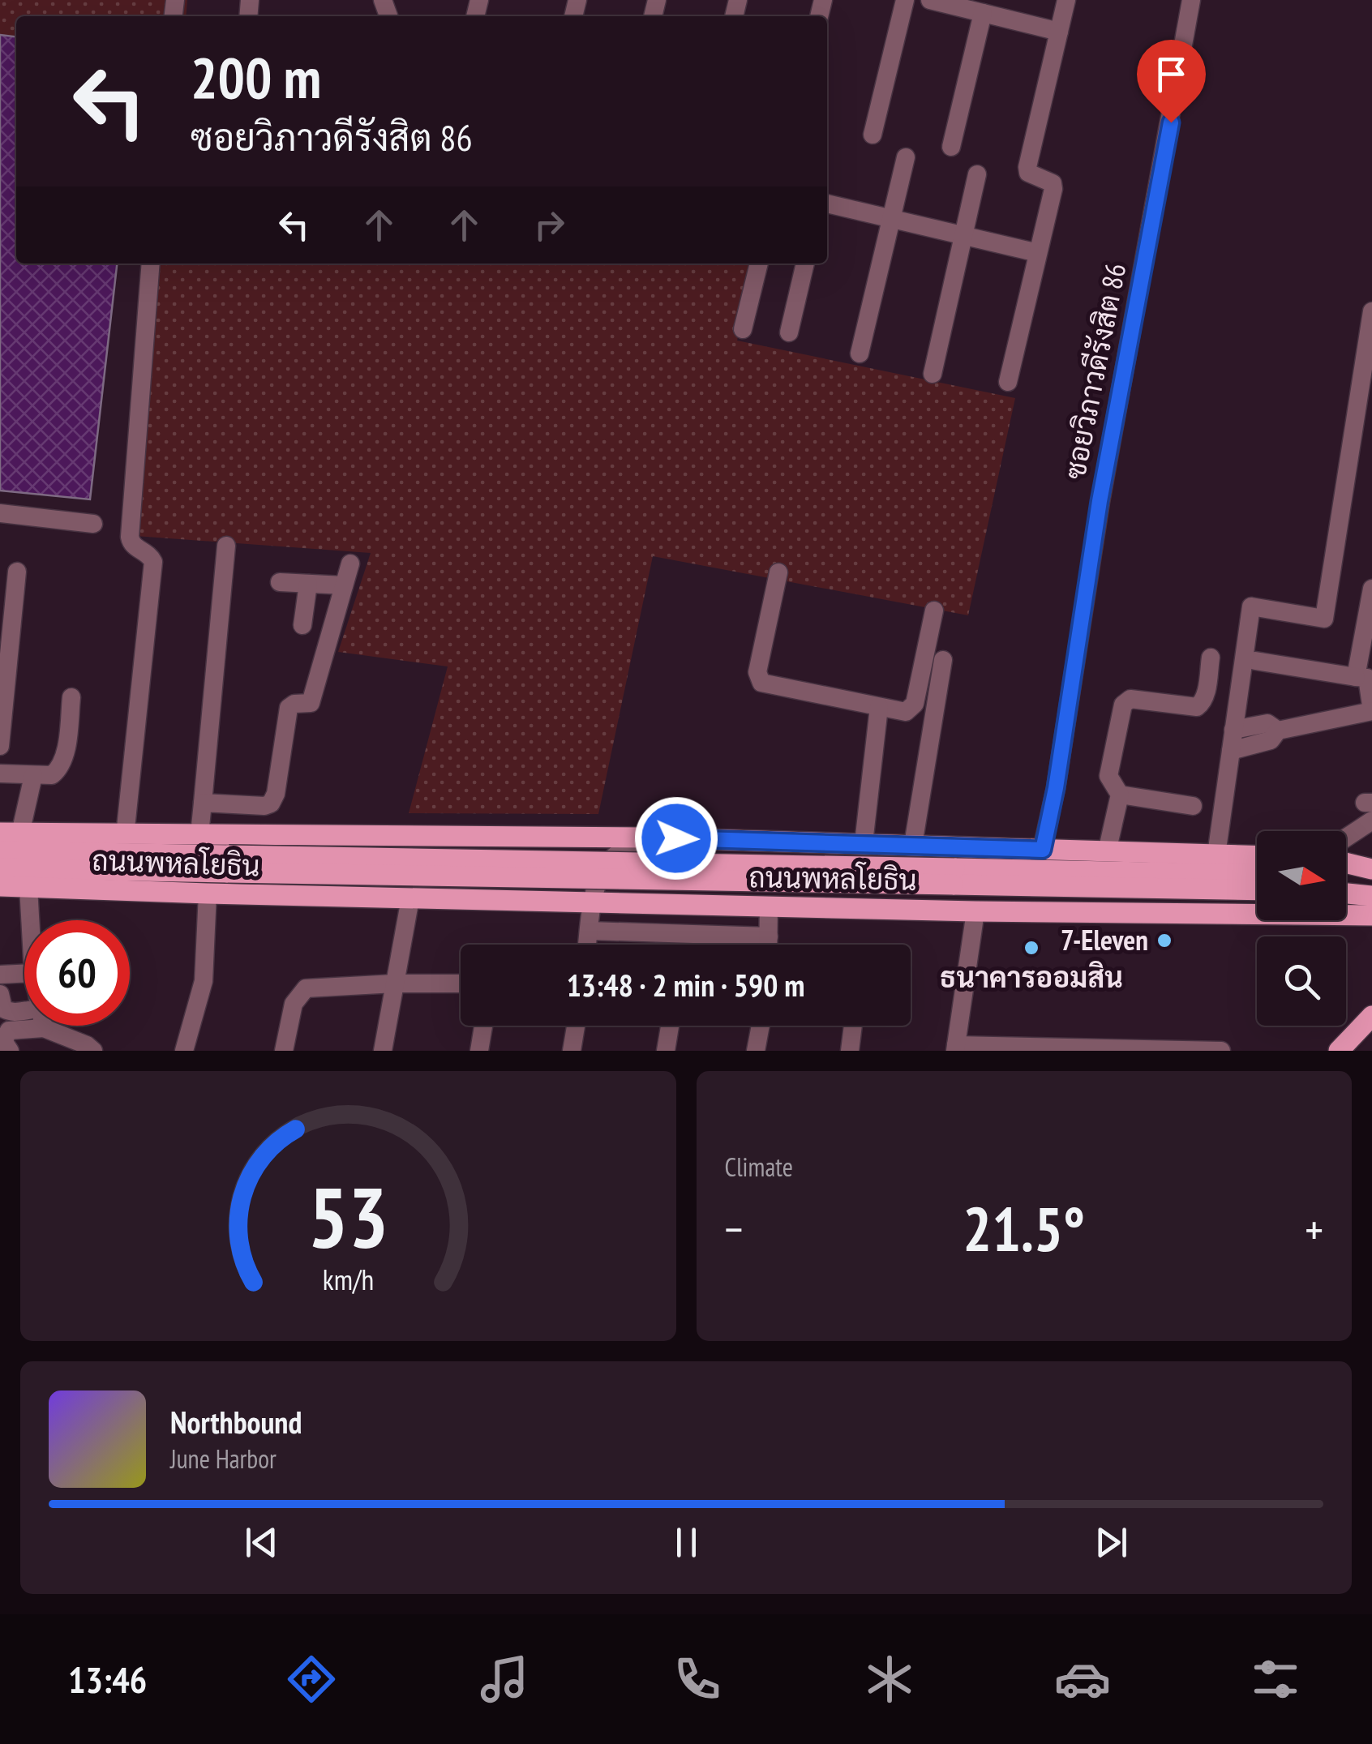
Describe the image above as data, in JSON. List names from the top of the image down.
{
  "streets": {
    "main road": ["ถนนพหลโยธิน"],
    "street": ["ซอยวิภาวดีรังสิต 86"]
  },
  "crossings": [
    ["ซอยวิภาวดีรังสิต 86", "ถนนพหลโยธิน"]
  ],
  "places": ["7-Eleven", "ธนาคารออมสิน"],
  "north": "right",
  "page": {
    "turn": ["200 m", "ซอยวิภาวดีรังสิต 86"],
    "limit": "60",
    "trip": "13:48 · 2 min · 590 m",
    "tile": "Climate",
    "heat": ["−", "21.5°", "+"],
    "song": ["Northbound", "June Harbor"],
    "tabs": "13:46",
    "gauge": ["53", "km/h"]
  }
}
